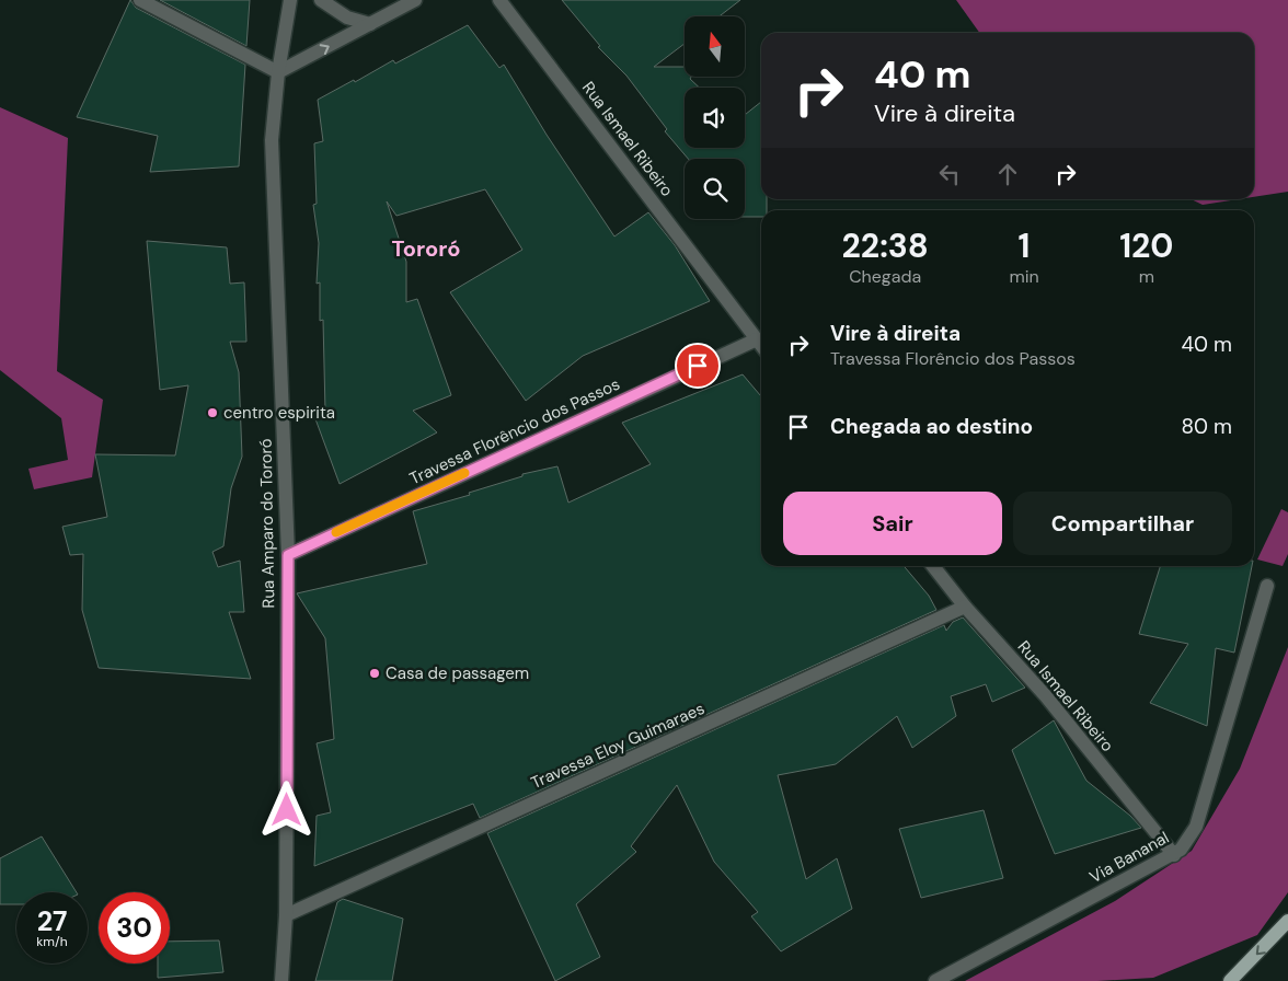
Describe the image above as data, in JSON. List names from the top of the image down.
{
  "streets": {
    "street": [
      "Rua Ismael Ribeiro",
      "Travessa Florêncio dos Passos",
      "Rua Amparo do Tororó",
      "Travessa Eloy Guimaraes",
      "Via Bananal"
    ]
  },
  "crossings": [
    ["Rua Ismael Ribeiro", "Travessa Florêncio dos Passos"],
    ["Rua Ismael Ribeiro", "Travessa Eloy Guimaraes"],
    ["Rua Ismael Ribeiro", "Via Bananal"],
    ["Travessa Florêncio dos Passos", "Rua Amparo do Tororó"],
    ["Rua Amparo do Tororó", "Travessa Eloy Guimaraes"]
  ],
  "districts": ["Tororó"],
  "places": ["centro espirita", "Casa de passagem"],
  "north": "top",
  "page": {
    "turn": ["40 m", "Vire à direita"],
    "eta": [
      "22:38",
      "Chegada",
      "1",
      "min",
      "120",
      "m"
    ],
    "list": [
      {
        "name": "Vire à direita",
        "note": "Travessa Florêncio dos Passos",
        "value": "40 m"
      },
      {
        "name": "Chegada ao destino",
        "value": "80 m"
      }
    ],
    "buttons": ["Sair", "Compartilhar"],
    "speed": "27 km/h",
    "limit": "30"
  }
}
